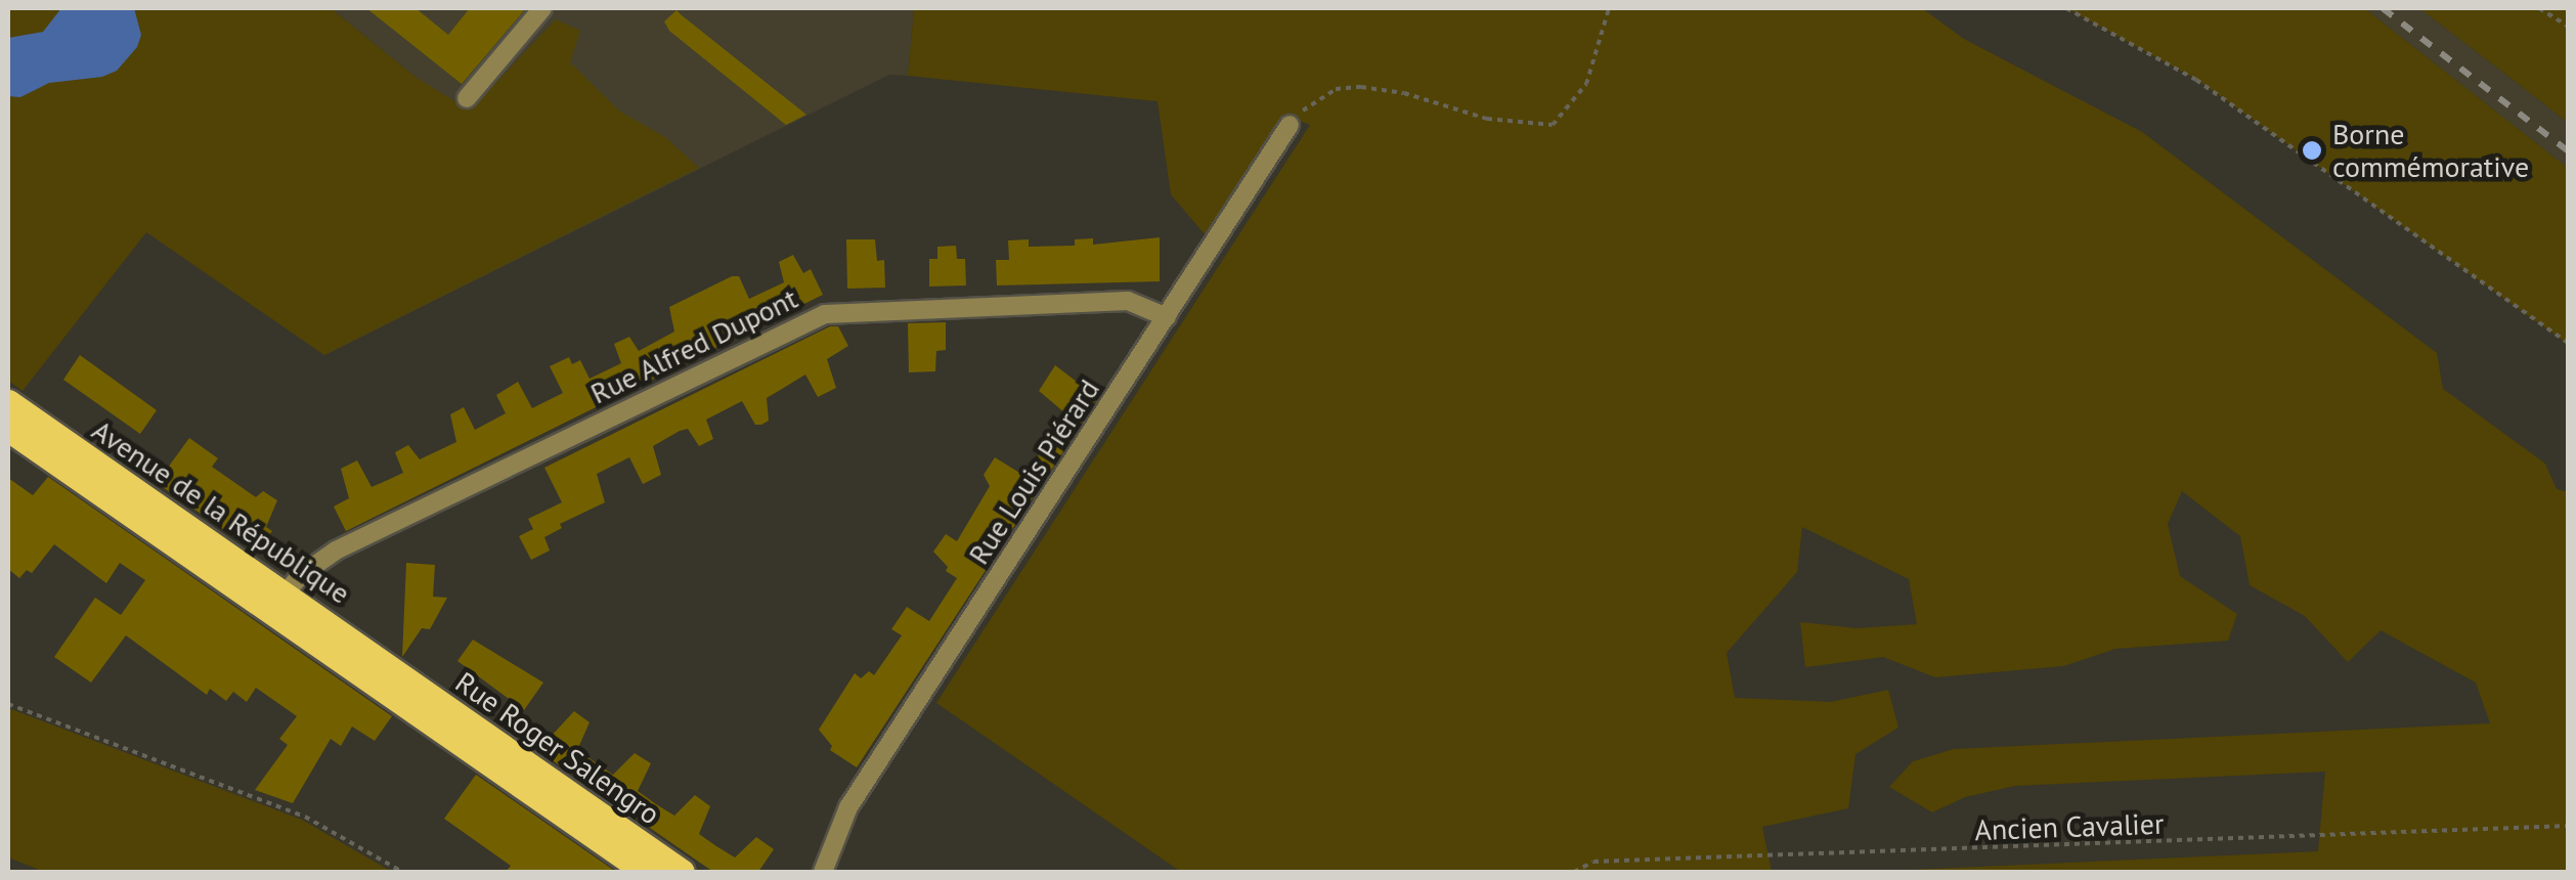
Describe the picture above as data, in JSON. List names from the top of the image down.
{
  "streets": {
    "main road": ["Avenue de la République", "Rue Roger Salengro"],
    "street": ["Rue Alfred Dupont", "Rue Louis Piérard"],
    "path": ["Ancien Cavalier"]
  },
  "crossings": [
    ["Rue Alfred Dupont", "Rue Louis Piérard"],
    ["Rue Alfred Dupont", "Avenue de la République"],
    ["Avenue de la République", "Rue Roger Salengro"]
  ],
  "places": ["Borne commémorative"]
}
